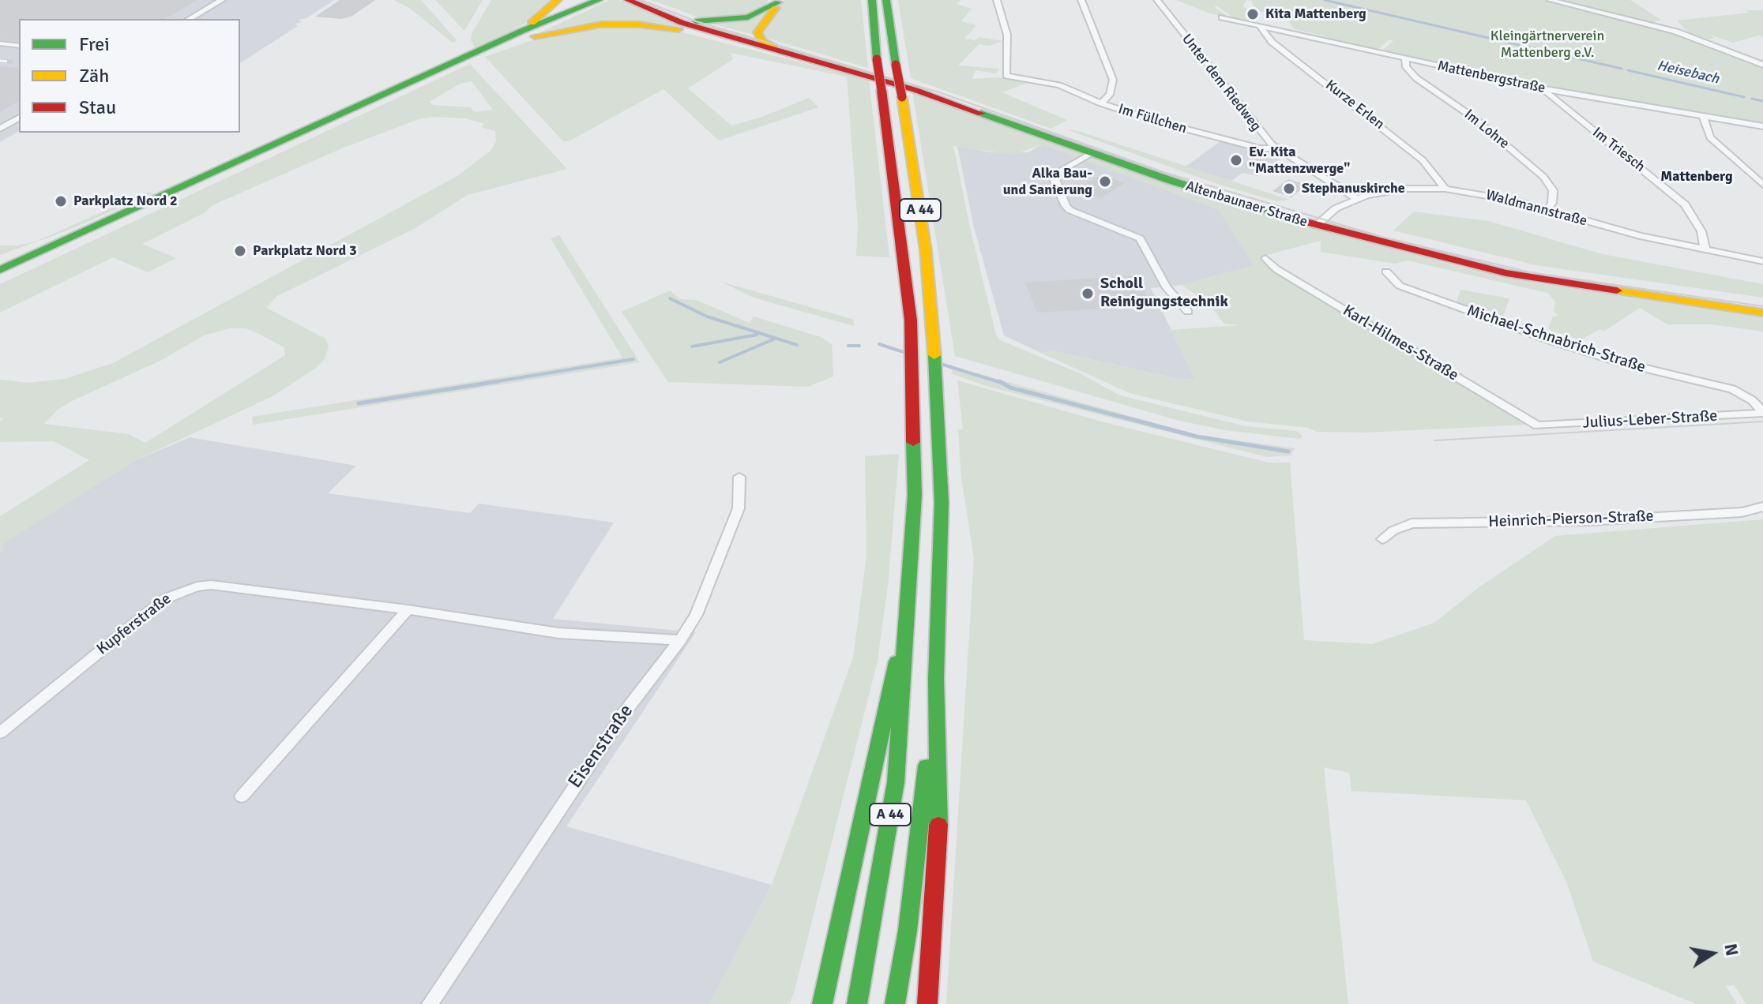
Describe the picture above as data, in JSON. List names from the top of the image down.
{
  "streets": {
    "main road": ["Altenbaunaer Straße", "A 44"],
    "street": [
      "Mattenbergstraße",
      "Unter dem Riedweg",
      "Kurze Erlen",
      "Im Füllchen",
      "Im Lohre",
      "Im Triesch",
      "Waldmannstraße",
      "Michael-Schnabrich-Straße",
      "Karl-Hilmes-Straße",
      "Julius-Leber-Straße",
      "Heinrich-Pierson-Straße",
      "Kupferstraße",
      "Eisenstraße"
    ]
  },
  "crossings": [
    ["Mattenbergstraße", "Kurze Erlen"],
    ["Mattenbergstraße", "Im Lohre"],
    ["Mattenbergstraße", "Im Triesch"],
    ["Unter dem Riedweg", "Im Füllchen"],
    ["Unter dem Riedweg", "Waldmannstraße"],
    ["Kurze Erlen", "Waldmannstraße"],
    ["Im Lohre", "Waldmannstraße"],
    ["Im Triesch", "Waldmannstraße"],
    ["Altenbaunaer Straße", "Waldmannstraße"],
    ["Michael-Schnabrich-Straße", "Julius-Leber-Straße"],
    ["Karl-Hilmes-Straße", "Julius-Leber-Straße"],
    ["Kupferstraße", "Eisenstraße"]
  ],
  "districts": ["Mattenberg"],
  "water": ["Heisebach"],
  "parks": ["Kleingärtnerverein Mattenberg e.V."],
  "places": [
    "Kita Mattenberg",
    "Ev. Kita \"Mattenzwerge\"",
    "Alka Bau- und Sanierung",
    "Stephanuskirche",
    "Parkplatz Nord 2",
    "Parkplatz Nord 3",
    "Scholl Reinigungstechnik"
  ],
  "legend": ["Frei", "Zäh", "Stau"],
  "north": "right"
}
